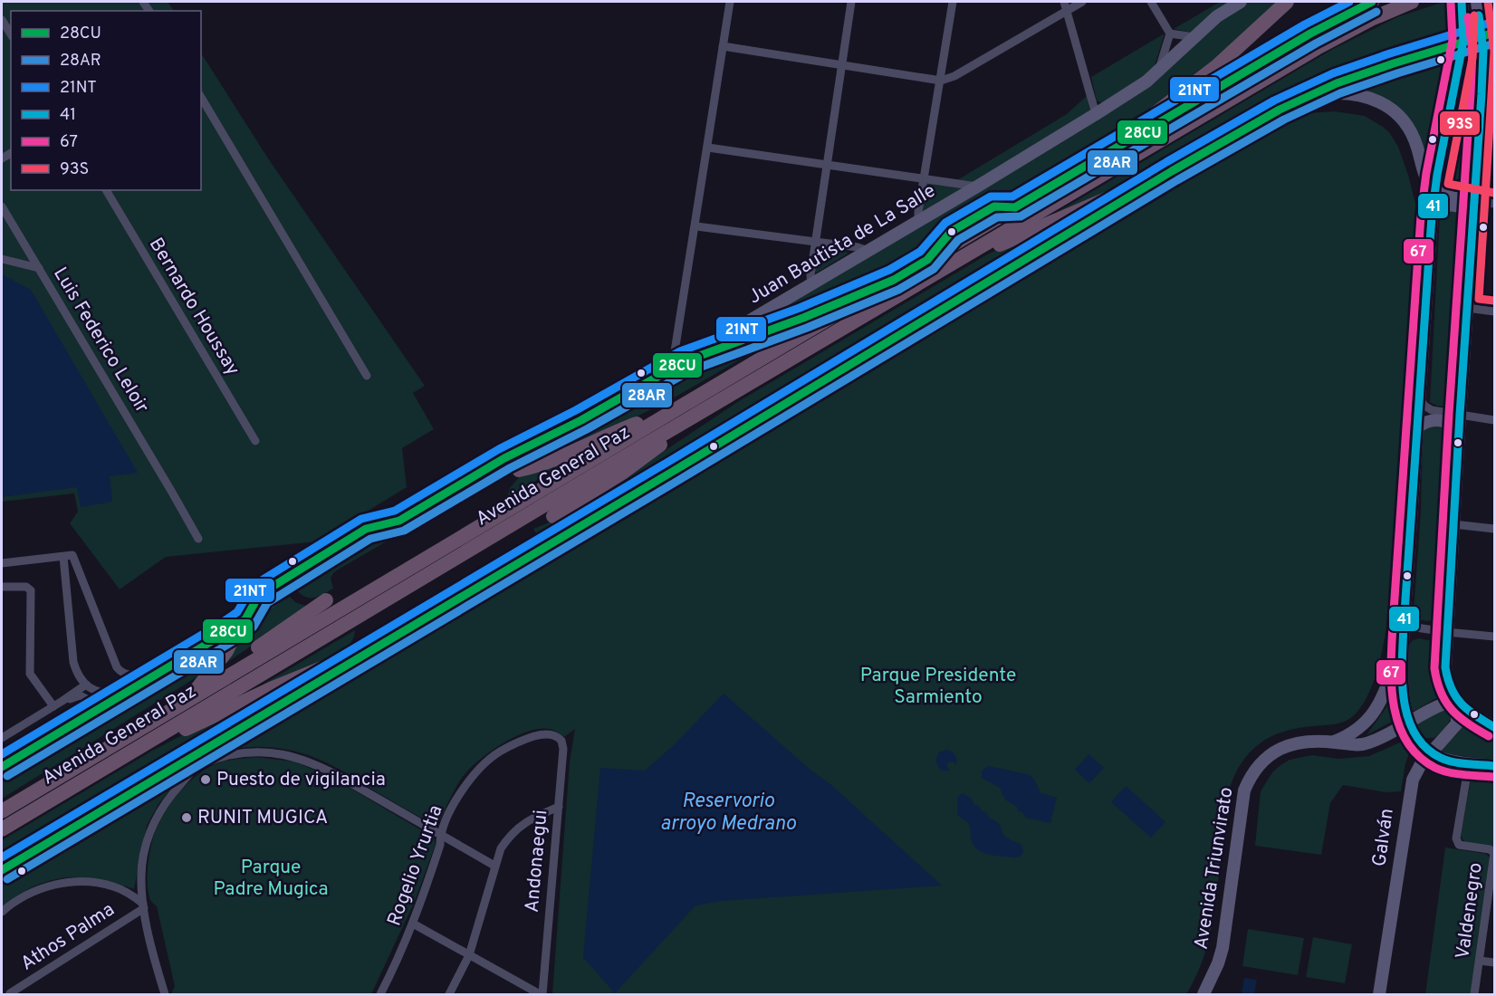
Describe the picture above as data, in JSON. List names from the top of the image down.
{
  "streets": {
    "highway": ["Avenida General Paz"],
    "street": [
      "Juan Bautista de La Salle",
      "Bernardo Houssay",
      "Luis Federico Leloir",
      "Galván",
      "Andonaegui",
      "Rogelio Yrurtia",
      "Avenida Triunvirato",
      "Valdenegro",
      "Athos Palma"
    ]
  },
  "crossings": [
    ["Galván", "Avenida Triunvirato"],
    ["Andonaegui", "Rogelio Yrurtia"]
  ],
  "water": ["Reservorio arroyo Medrano"],
  "parks": ["Parque Presidente Sarmiento", "Parque Padre Mugica"],
  "places": ["Puesto de vigilancia", "RUNIT MUGICA"],
  "lines": [
    "transit line 28CU",
    "transit line 21NT",
    "transit line 41",
    "transit line 93S",
    "transit line 67",
    "transit line 28AR"
  ],
  "legend": [
    "28CU",
    "28AR",
    "21NT",
    "41",
    "67",
    "93S"
  ]
}
